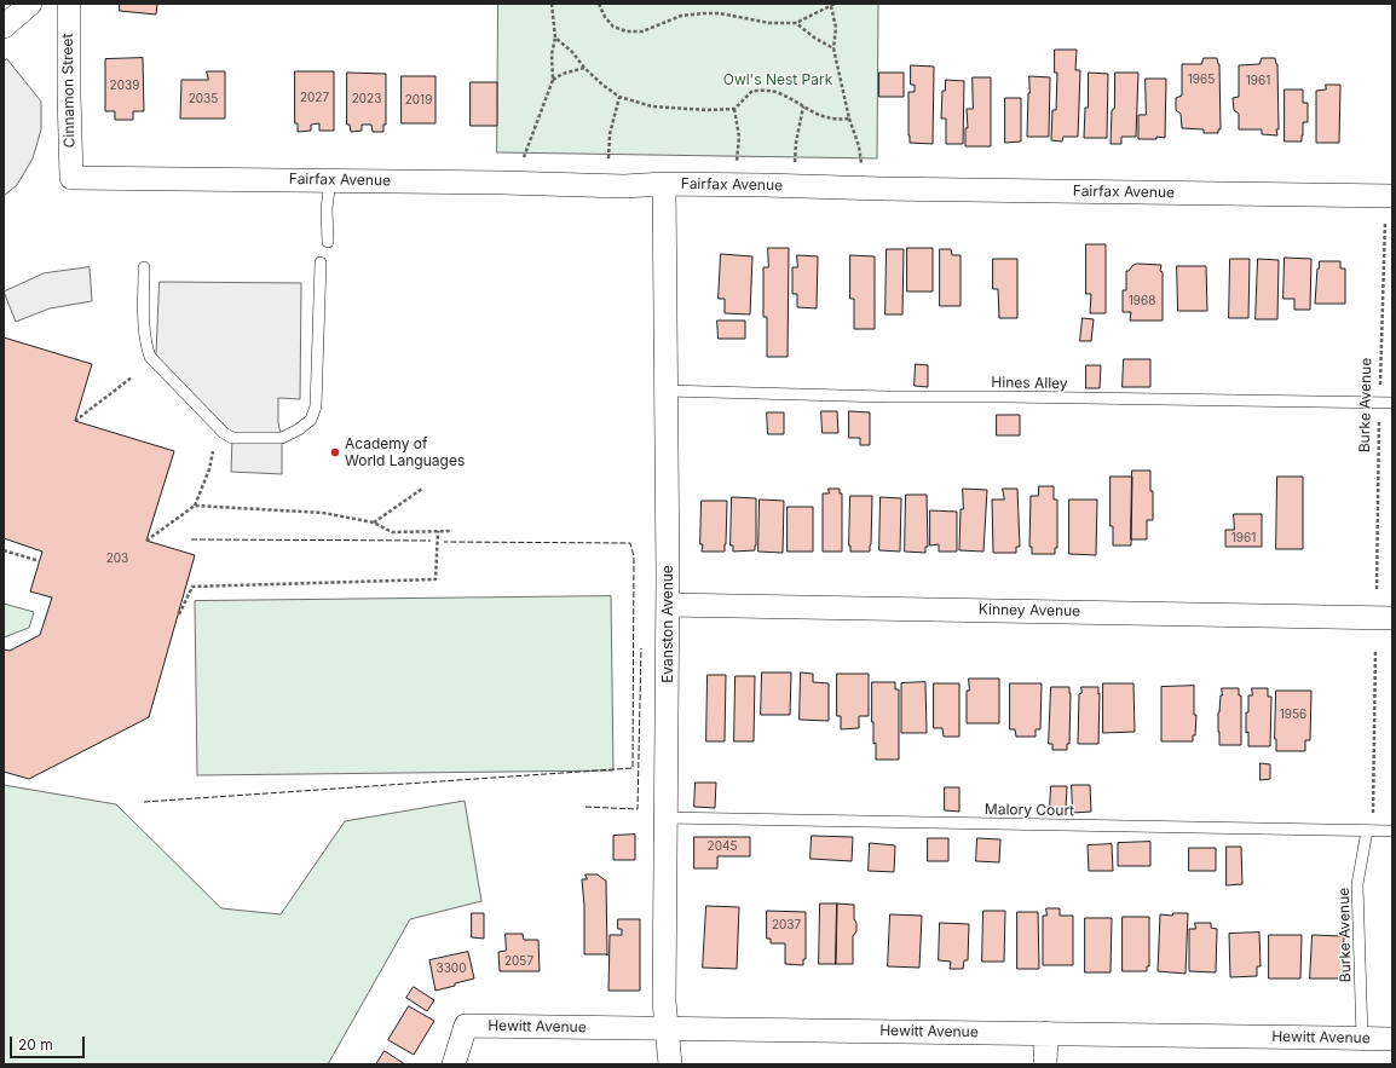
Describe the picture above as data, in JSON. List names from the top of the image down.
{
  "streets": {
    "street": [
      "Cinnamon Street",
      "Fairfax Avenue",
      "Kinney Avenue",
      "Evanston Avenue",
      "Hewitt Avenue"
    ],
    "lane": ["Hines Alley", "Burke Avenue", "Malory Court"]
  },
  "crossings": [
    ["Cinnamon Street", "Fairfax Avenue"],
    ["Fairfax Avenue", "Evanston Avenue"],
    ["Hines Alley", "Burke Avenue"],
    ["Hines Alley", "Evanston Avenue"],
    ["Burke Avenue", "Malory Court"],
    ["Burke Avenue", "Hewitt Avenue"],
    ["Kinney Avenue", "Evanston Avenue"],
    ["Evanston Avenue", "Malory Court"],
    ["Evanston Avenue", "Hewitt Avenue"]
  ],
  "parks": ["Owl's Nest Park"],
  "places": ["Academy of World Languages"],
  "house_numbers": [
    "1965",
    "1961",
    "2039",
    "2027",
    "2035",
    "2023",
    "2019",
    "1968",
    "1961",
    "203",
    "1956",
    "2045",
    "2037",
    "2057",
    "3300"
  ],
  "scale_bar": "20 m"
}
